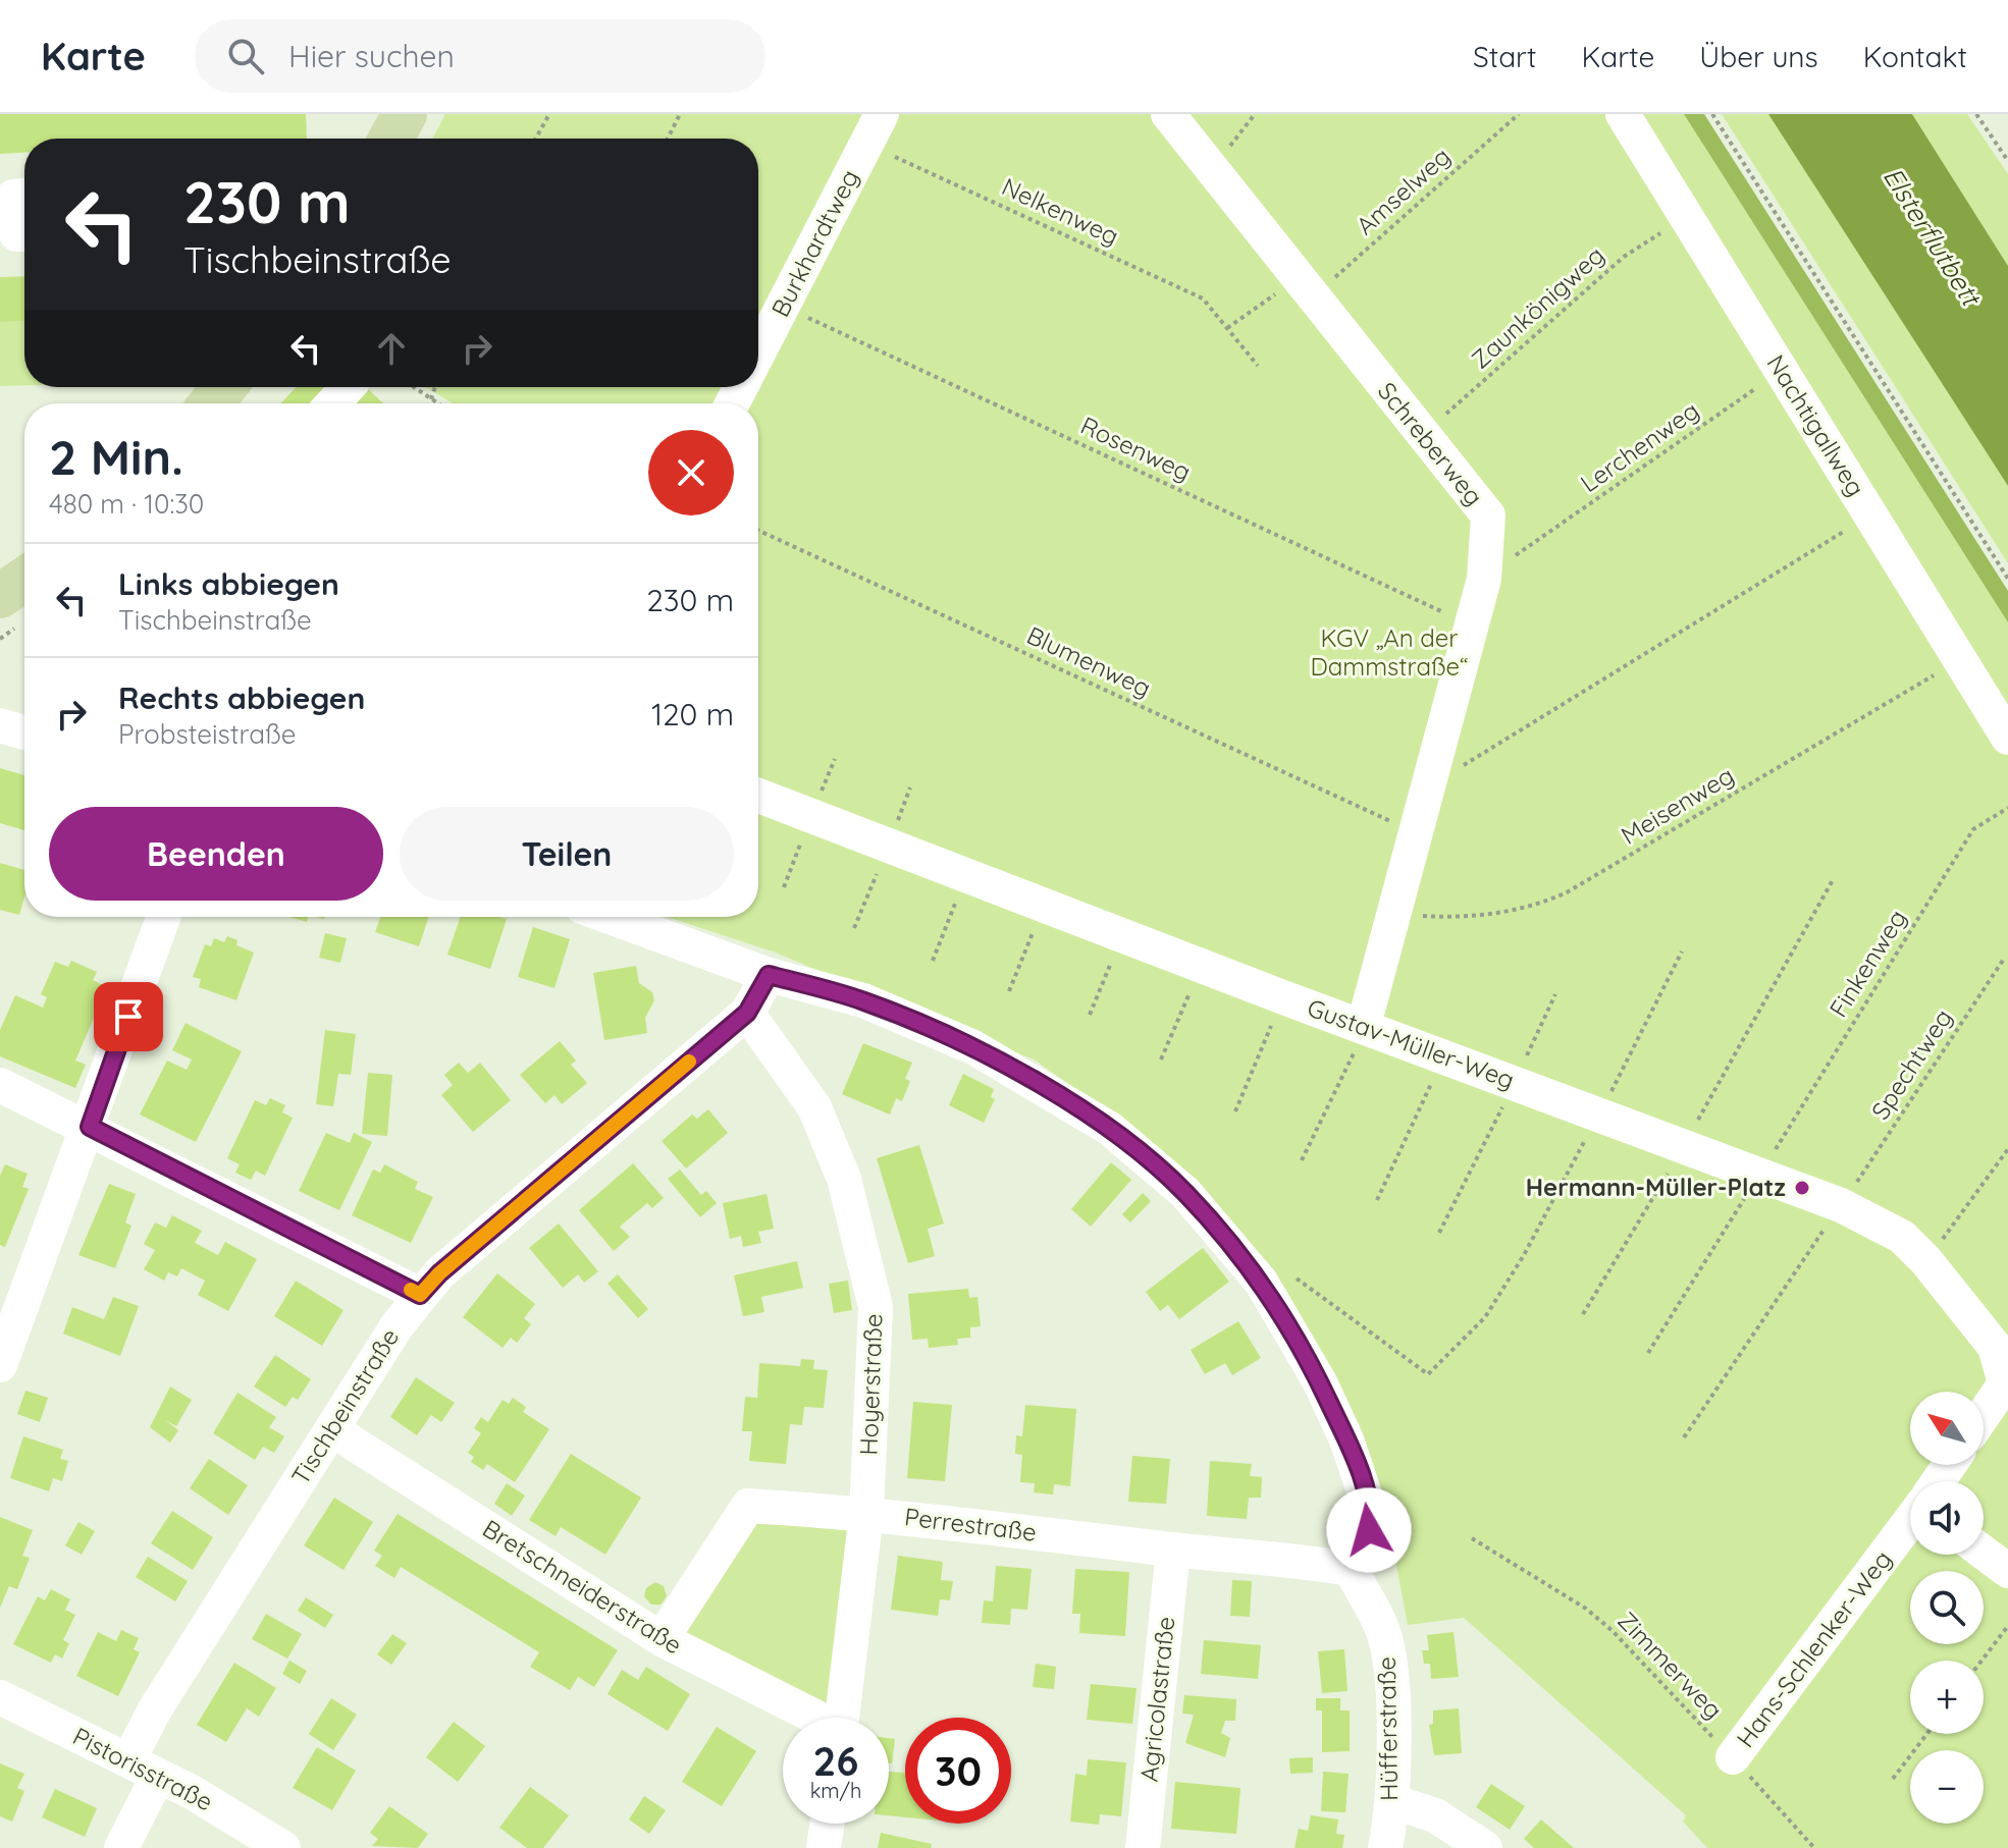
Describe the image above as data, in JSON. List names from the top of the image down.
{
  "streets": {
    "street": [
      "Burkhardtweg",
      "Nachtigallweg",
      "Schreberweg",
      "Gustav-Müller-Weg",
      "Hoyerstraße",
      "Tischbeinstraße",
      "Perrestraße",
      "Bretschneiderstraße",
      "Hans-Schlenker-Weg",
      "Agricolastraße",
      "Hüfferstraße",
      "Pistorisstraße"
    ],
    "path": [
      "Amselweg",
      "Nelkenweg",
      "Zaunkönigweg",
      "Lerchenweg",
      "Rosenweg",
      "Blumenweg",
      "Meisenweg",
      "Finkenweg",
      "Spechtweg",
      "Zimmerweg"
    ]
  },
  "crossings": [
    ["Amselweg", "Schreberweg"],
    ["Nelkenweg", "Burkhardtweg"],
    ["Burkhardtweg", "Rosenweg"],
    ["Zaunkönigweg", "Nachtigallweg"],
    ["Zaunkönigweg", "Schreberweg"],
    ["Nachtigallweg", "Lerchenweg"],
    ["Nachtigallweg", "Meisenweg"],
    ["Schreberweg", "Rosenweg"],
    ["Schreberweg", "Blumenweg"],
    ["Schreberweg", "Meisenweg"],
    ["Schreberweg", "Gustav-Müller-Weg"],
    ["Hoyerstraße", "Tischbeinstraße"],
    ["Hoyerstraße", "Perrestraße"],
    ["Tischbeinstraße", "Bretschneiderstraße"],
    ["Tischbeinstraße", "Pistorisstraße"],
    ["Perrestraße", "Bretschneiderstraße"],
    ["Perrestraße", "Agricolastraße"],
    ["Perrestraße", "Hüfferstraße"],
    ["Hans-Schlenker-Weg", "Zimmerweg"]
  ],
  "water": ["Elsterflutbett"],
  "parks": ["KGV „An der Dammstraße“"],
  "places": ["Hermann-Müller-Platz"],
  "north": "top left",
  "page": {
    "header": "Karte",
    "search": "Hier suchen",
    "nav": [
      "Start",
      "Karte",
      "Über uns",
      "Kontakt"
    ],
    "turn": ["230 m", "Tischbeinstraße"],
    "heading": ["2 Min.", "480 m · 10:30"],
    "list": [
      {
        "name": "Links abbiegen",
        "note": "Tischbeinstraße",
        "value": "230 m"
      },
      {
        "name": "Rechts abbiegen",
        "note": "Probsteistraße",
        "value": "120 m"
      }
    ],
    "buttons": ["Beenden", "Teilen"],
    "map_buttons": ["+", "−"],
    "speed": "26 km/h",
    "limit": "30"
  }
}
